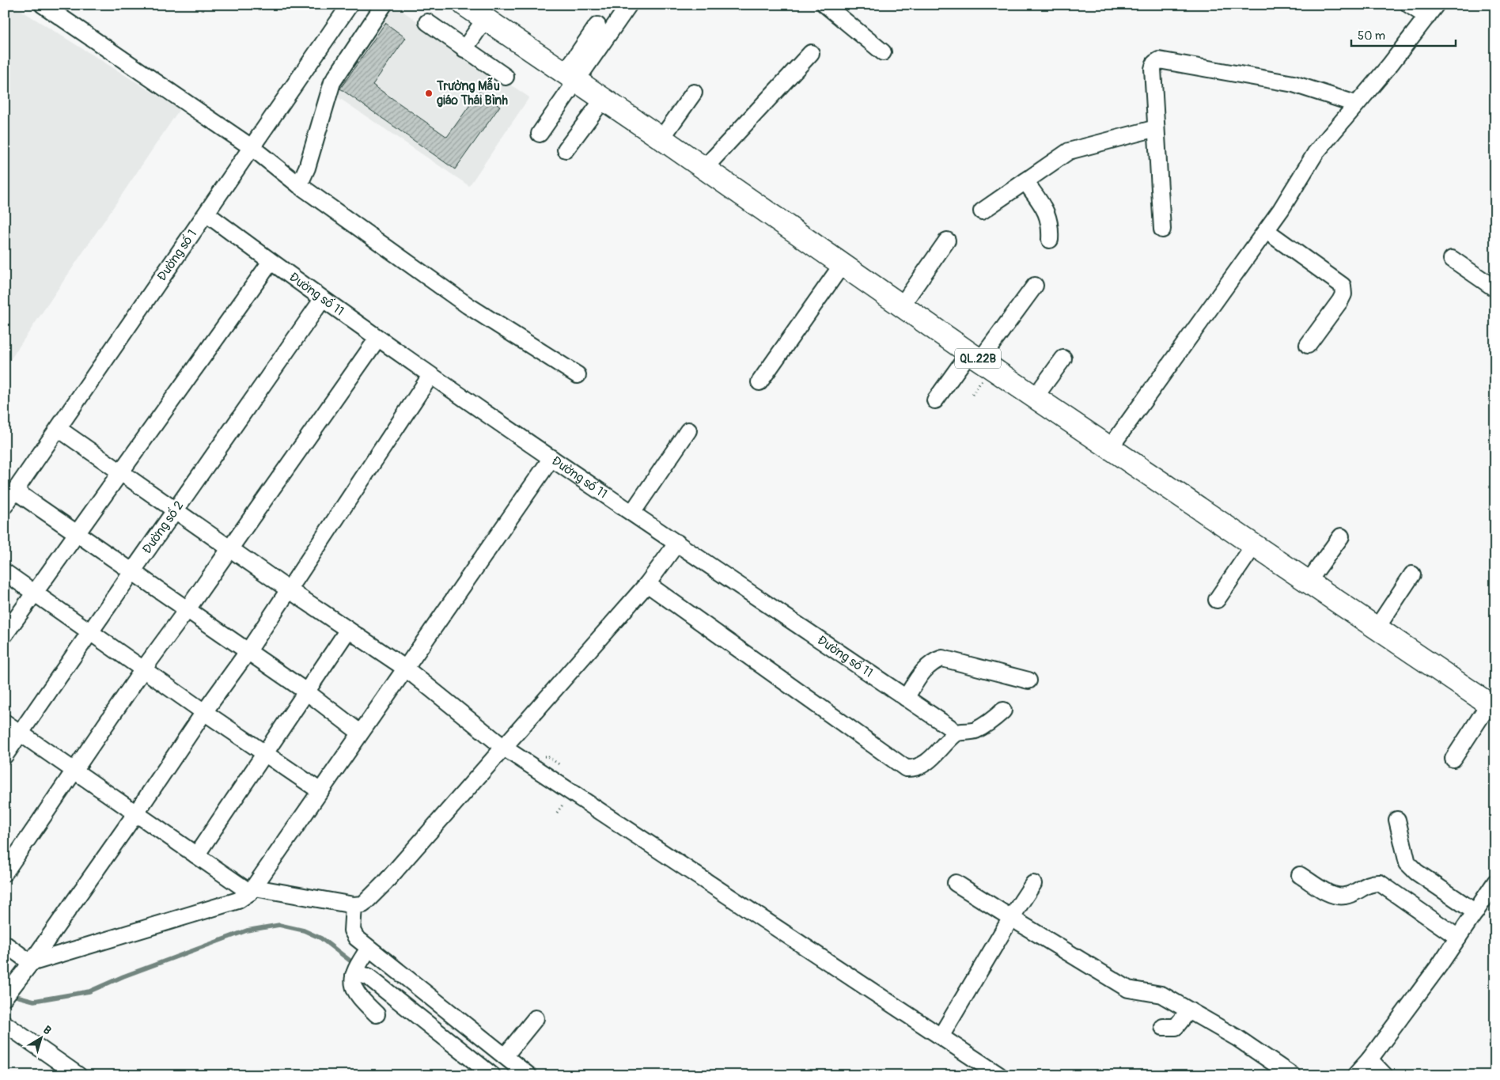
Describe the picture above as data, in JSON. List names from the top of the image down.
{
  "streets": {
    "highway": ["QL.22B"],
    "street": ["Đường số 1", "Đường số 11", "Đường số 2"]
  },
  "crossings": [
    ["Đường số 1", "Đường số 11"],
    ["Đường số 11", "Đường số 2"]
  ],
  "places": ["Trường Mẫu giáo Thái Bình"],
  "scale_bar": "50 m",
  "north": "top right"
}
